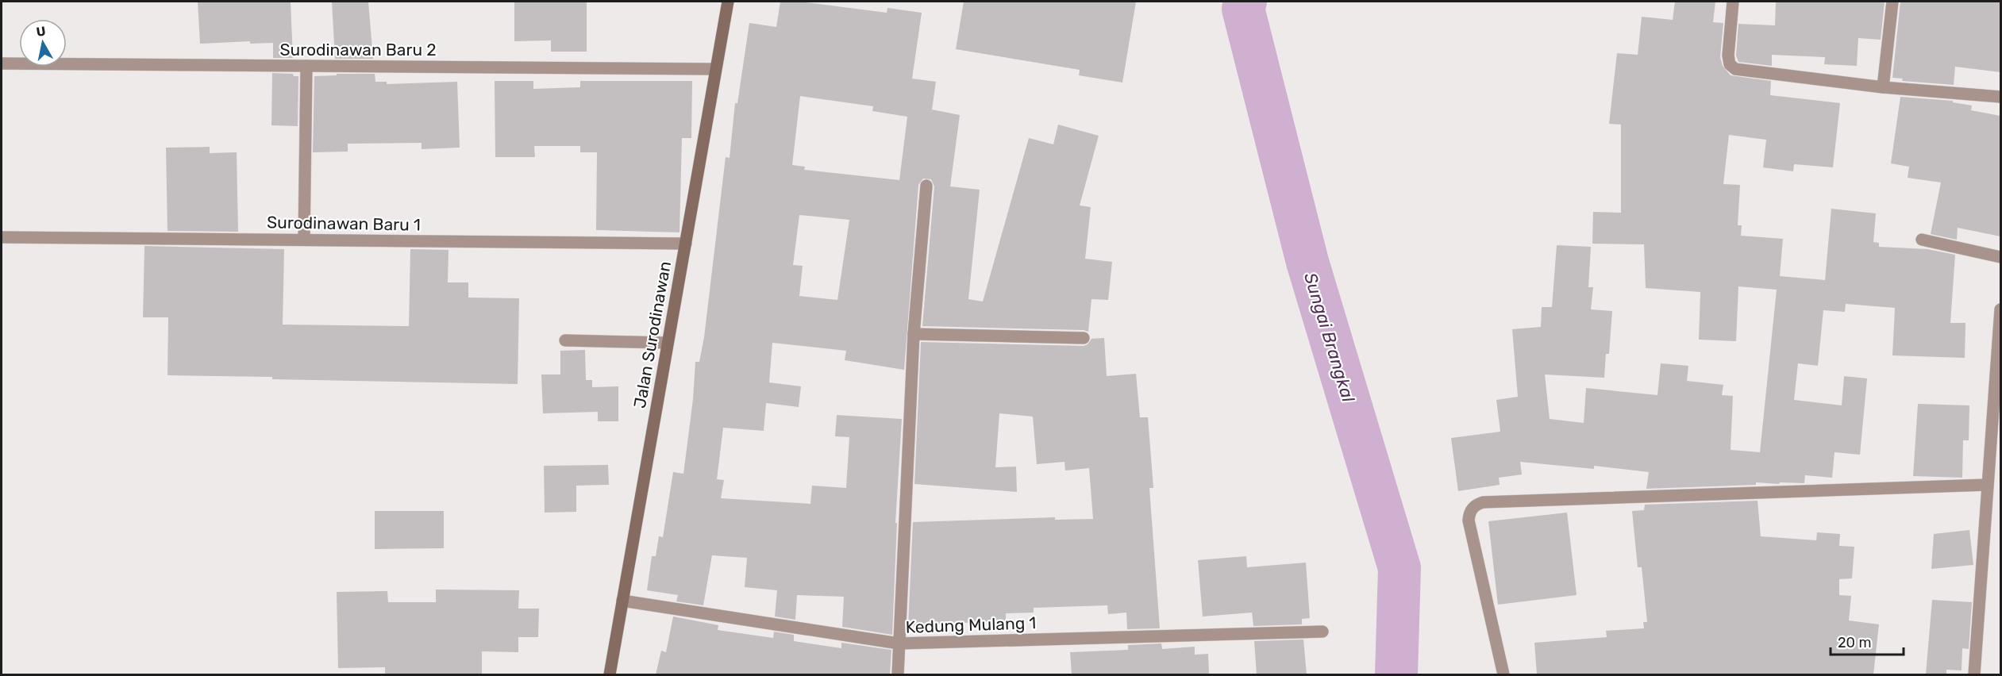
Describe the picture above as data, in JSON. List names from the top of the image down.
{
  "streets": {
    "main road": ["Jalan Surodinawan"],
    "street": ["Surodinawan Baru 2", "Surodinawan Baru 1", "Kedung Mulang 1"]
  },
  "crossings": [
    ["Surodinawan Baru 2", "Jalan Surodinawan"],
    ["Surodinawan Baru 1", "Jalan Surodinawan"],
    ["Jalan Surodinawan", "Kedung Mulang 1"]
  ],
  "water": ["Sungai Brangkal"],
  "scale_bar": "20 m",
  "north": "top"
}
